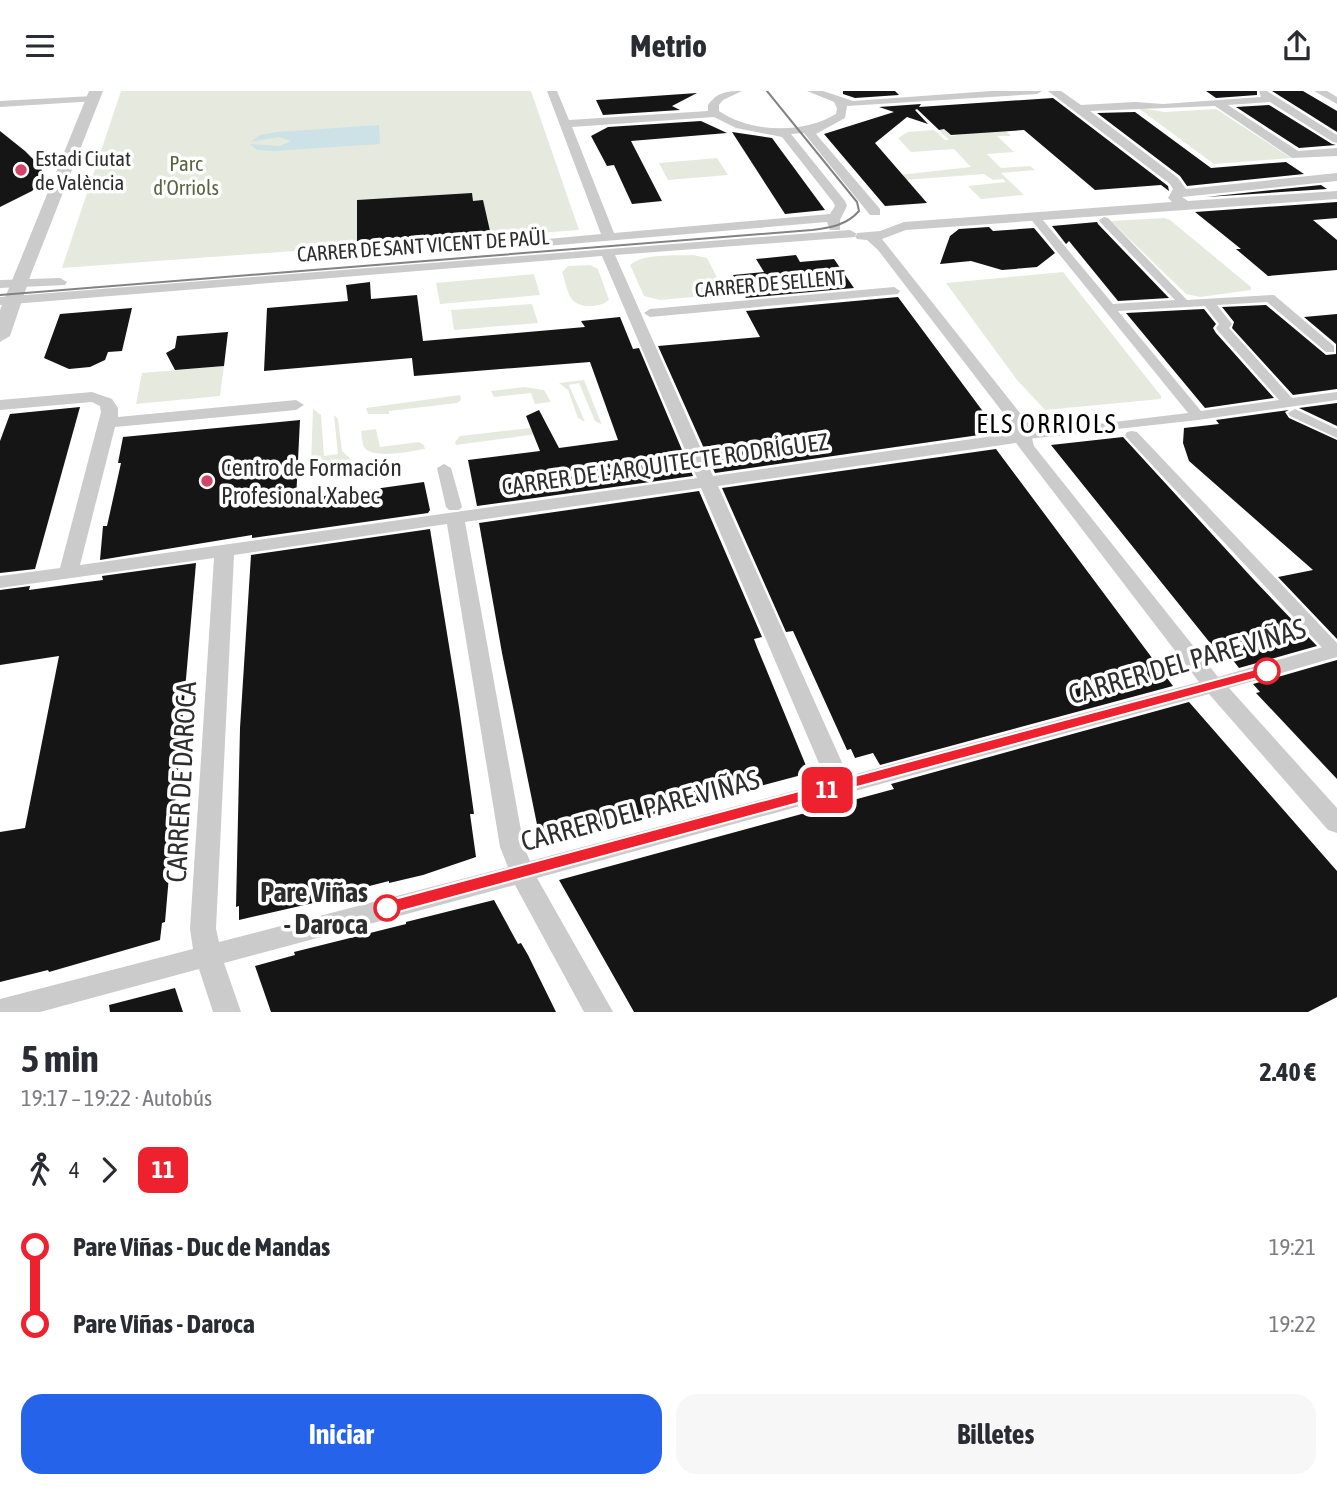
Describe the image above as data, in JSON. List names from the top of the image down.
{
  "streets": {
    "street": [
      "CARRER DE SANT VICENT DE PAÜL",
      "CARRER DE SELLENT",
      "CARRER DE L'ARQUITECTE RODRÍGUEZ",
      "CARRER DEL PARE VIÑAS",
      "CARRER DE DAROCA"
    ]
  },
  "crossings": [
    ["CARRER DE L'ARQUITECTE RODRÍGUEZ", "CARRER DE DAROCA"],
    ["CARRER DEL PARE VIÑAS", "CARRER DE DAROCA"]
  ],
  "districts": ["ELS ORRIOLS"],
  "parks": ["Parc d'Orriols"],
  "places": ["Estadi Ciutat de València", "Centro de Formación Profesional Xabec", "Pare Viñas - Daroca"],
  "lines": ["bus line 11"],
  "page": {
    "header": "Metrio",
    "on_map": "11",
    "heading": ["5 min", "19:17 – 19:22 · Autobús", "2.40 €"],
    "legs": ["4", "11"],
    "list": [
      {
        "name": "Pare Viñas - Duc de Mandas",
        "value": "19:21"
      },
      {
        "name": "Pare Viñas - Daroca",
        "value": "19:22"
      }
    ],
    "buttons": ["Iniciar", "Billetes"]
  }
}
